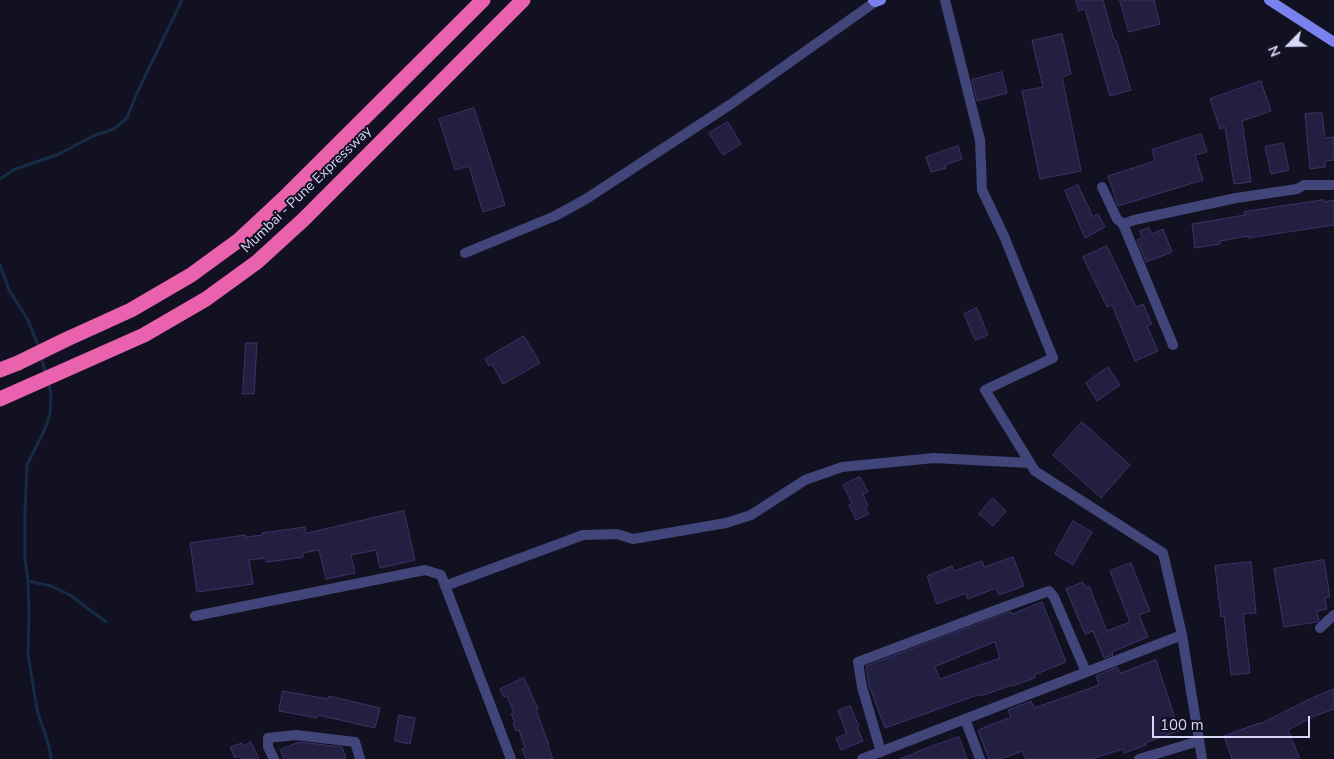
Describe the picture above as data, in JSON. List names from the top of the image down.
{
  "streets": {
    "highway": ["Mumbai - Pune Expressway"]
  },
  "scale_bar": "100 m",
  "north": "bottom left"
}
